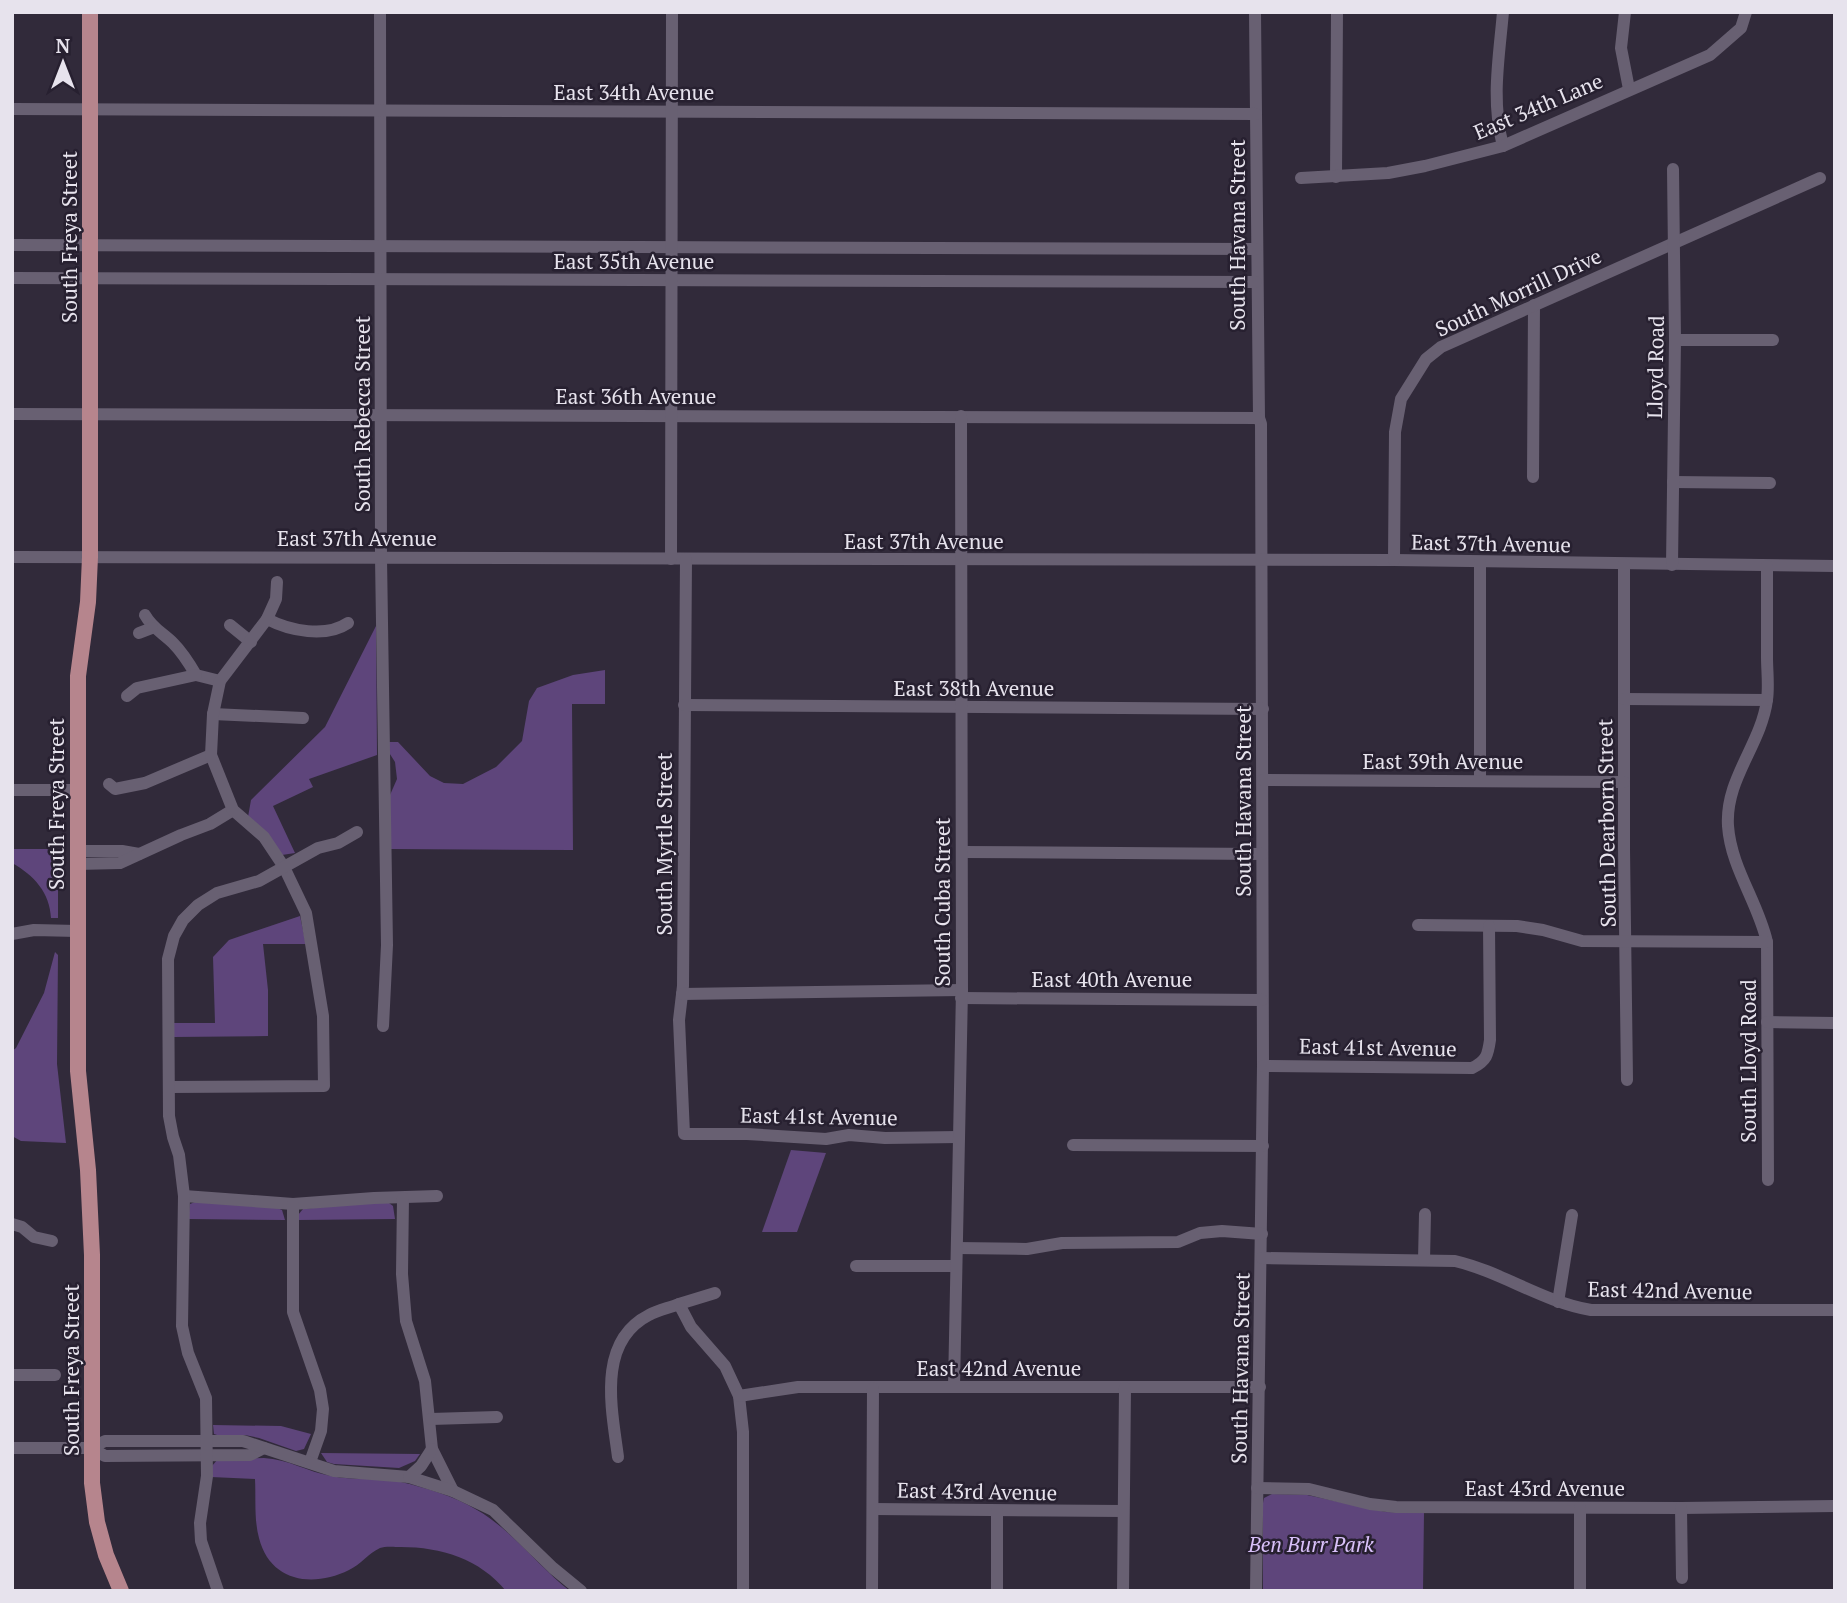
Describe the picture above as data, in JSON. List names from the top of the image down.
{
  "streets": {
    "main road": ["South Freya Street"],
    "street": [
      "East 34th Avenue",
      "East 34th Lane",
      "South Havana Street",
      "East 35th Avenue",
      "South Morrill Drive",
      "Lloyd Road",
      "East 36th Avenue",
      "South Rebecca Street",
      "East 37th Avenue",
      "East 38th Avenue",
      "East 39th Avenue",
      "South Dearborn Street",
      "South Myrtle Street",
      "South Cuba Street",
      "East 40th Avenue",
      "East 41st Avenue",
      "South Lloyd Road",
      "East 42nd Avenue",
      "East 43rd Avenue"
    ]
  },
  "crossings": [
    ["East 34th Avenue", "South Havana Street"],
    ["East 34th Avenue", "South Freya Street"],
    ["East 34th Avenue", "South Rebecca Street"],
    ["South Havana Street", "East 35th Avenue"],
    ["South Havana Street", "East 36th Avenue"],
    ["South Havana Street", "East 37th Avenue"],
    ["South Havana Street", "East 38th Avenue"],
    ["South Havana Street", "East 39th Avenue"],
    ["South Havana Street", "East 40th Avenue"],
    ["South Havana Street", "East 41st Avenue"],
    ["South Havana Street", "East 42nd Avenue"],
    ["South Havana Street", "East 43rd Avenue"],
    ["South Freya Street", "East 35th Avenue"],
    ["South Freya Street", "East 36th Avenue"],
    ["South Freya Street", "East 37th Avenue"],
    ["East 35th Avenue", "South Rebecca Street"],
    ["South Morrill Drive", "Lloyd Road"],
    ["South Morrill Drive", "East 37th Avenue"],
    ["Lloyd Road", "East 37th Avenue"],
    ["East 36th Avenue", "South Rebecca Street"],
    ["East 36th Avenue", "South Cuba Street"],
    ["South Rebecca Street", "East 37th Avenue"],
    ["East 37th Avenue", "South Dearborn Street"],
    ["East 37th Avenue", "South Myrtle Street"],
    ["East 37th Avenue", "South Cuba Street"],
    ["East 37th Avenue", "South Lloyd Road"],
    ["East 38th Avenue", "South Myrtle Street"],
    ["East 38th Avenue", "South Cuba Street"],
    ["East 39th Avenue", "South Dearborn Street"],
    ["South Myrtle Street", "East 40th Avenue"],
    ["South Myrtle Street", "East 41st Avenue"],
    ["South Cuba Street", "East 40th Avenue"],
    ["South Cuba Street", "East 41st Avenue"],
    ["South Cuba Street", "East 42nd Avenue"]
  ],
  "parks": ["Ben Burr Park"],
  "north": "top"
}
